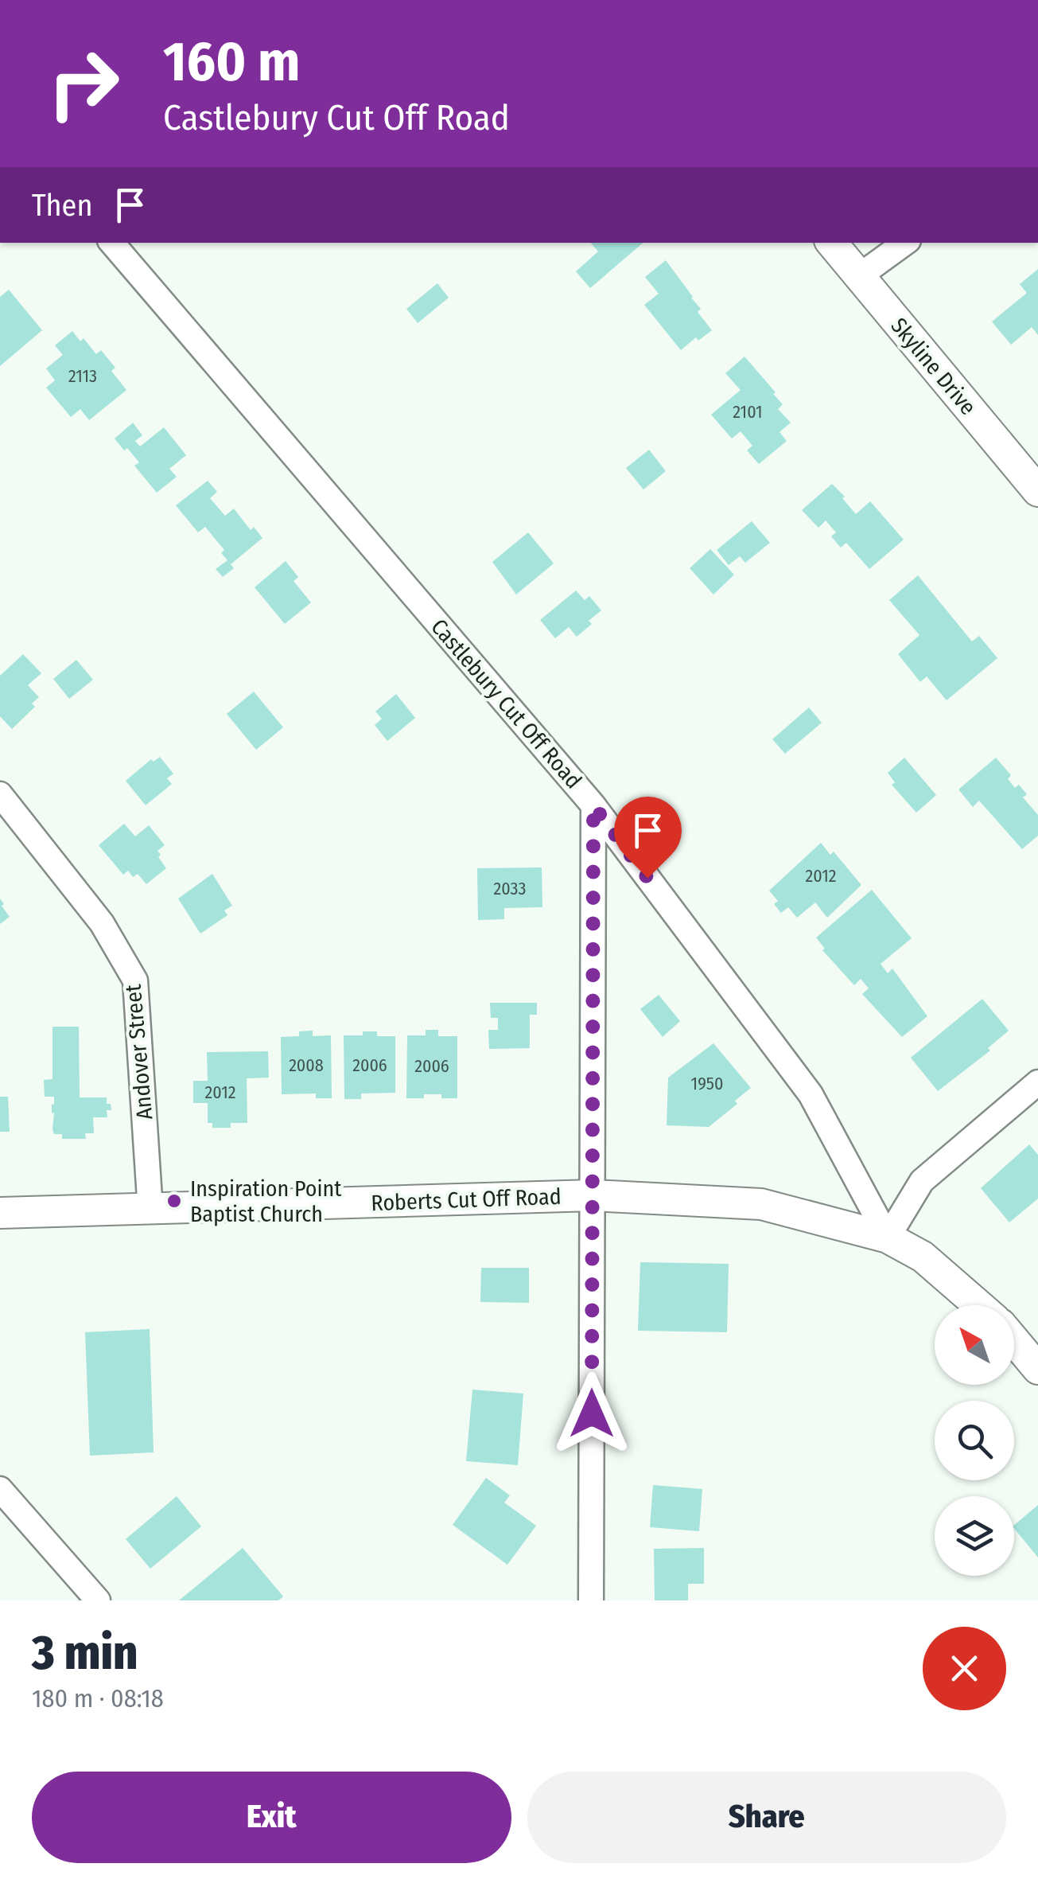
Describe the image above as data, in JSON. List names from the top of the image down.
{
  "streets": {
    "street": [
      "Skyline Drive",
      "Castlebury Cut Off Road",
      "Andover Street",
      "Roberts Cut Off Road"
    ]
  },
  "crossings": [
    ["Castlebury Cut Off Road", "Roberts Cut Off Road"],
    ["Andover Street", "Roberts Cut Off Road"]
  ],
  "places": ["Inspiration Point Baptist Church"],
  "house_numbers": [
    "2113",
    "2101",
    "2012",
    "2033",
    "2008",
    "2006",
    "2006",
    "1950",
    "2012"
  ],
  "north": "top left",
  "page": {
    "turn": ["160 m", "Castlebury Cut Off Road"],
    "then": "Then",
    "heading": ["3 min", "180 m · 08:18"],
    "buttons": ["Exit", "Share"]
  }
}
